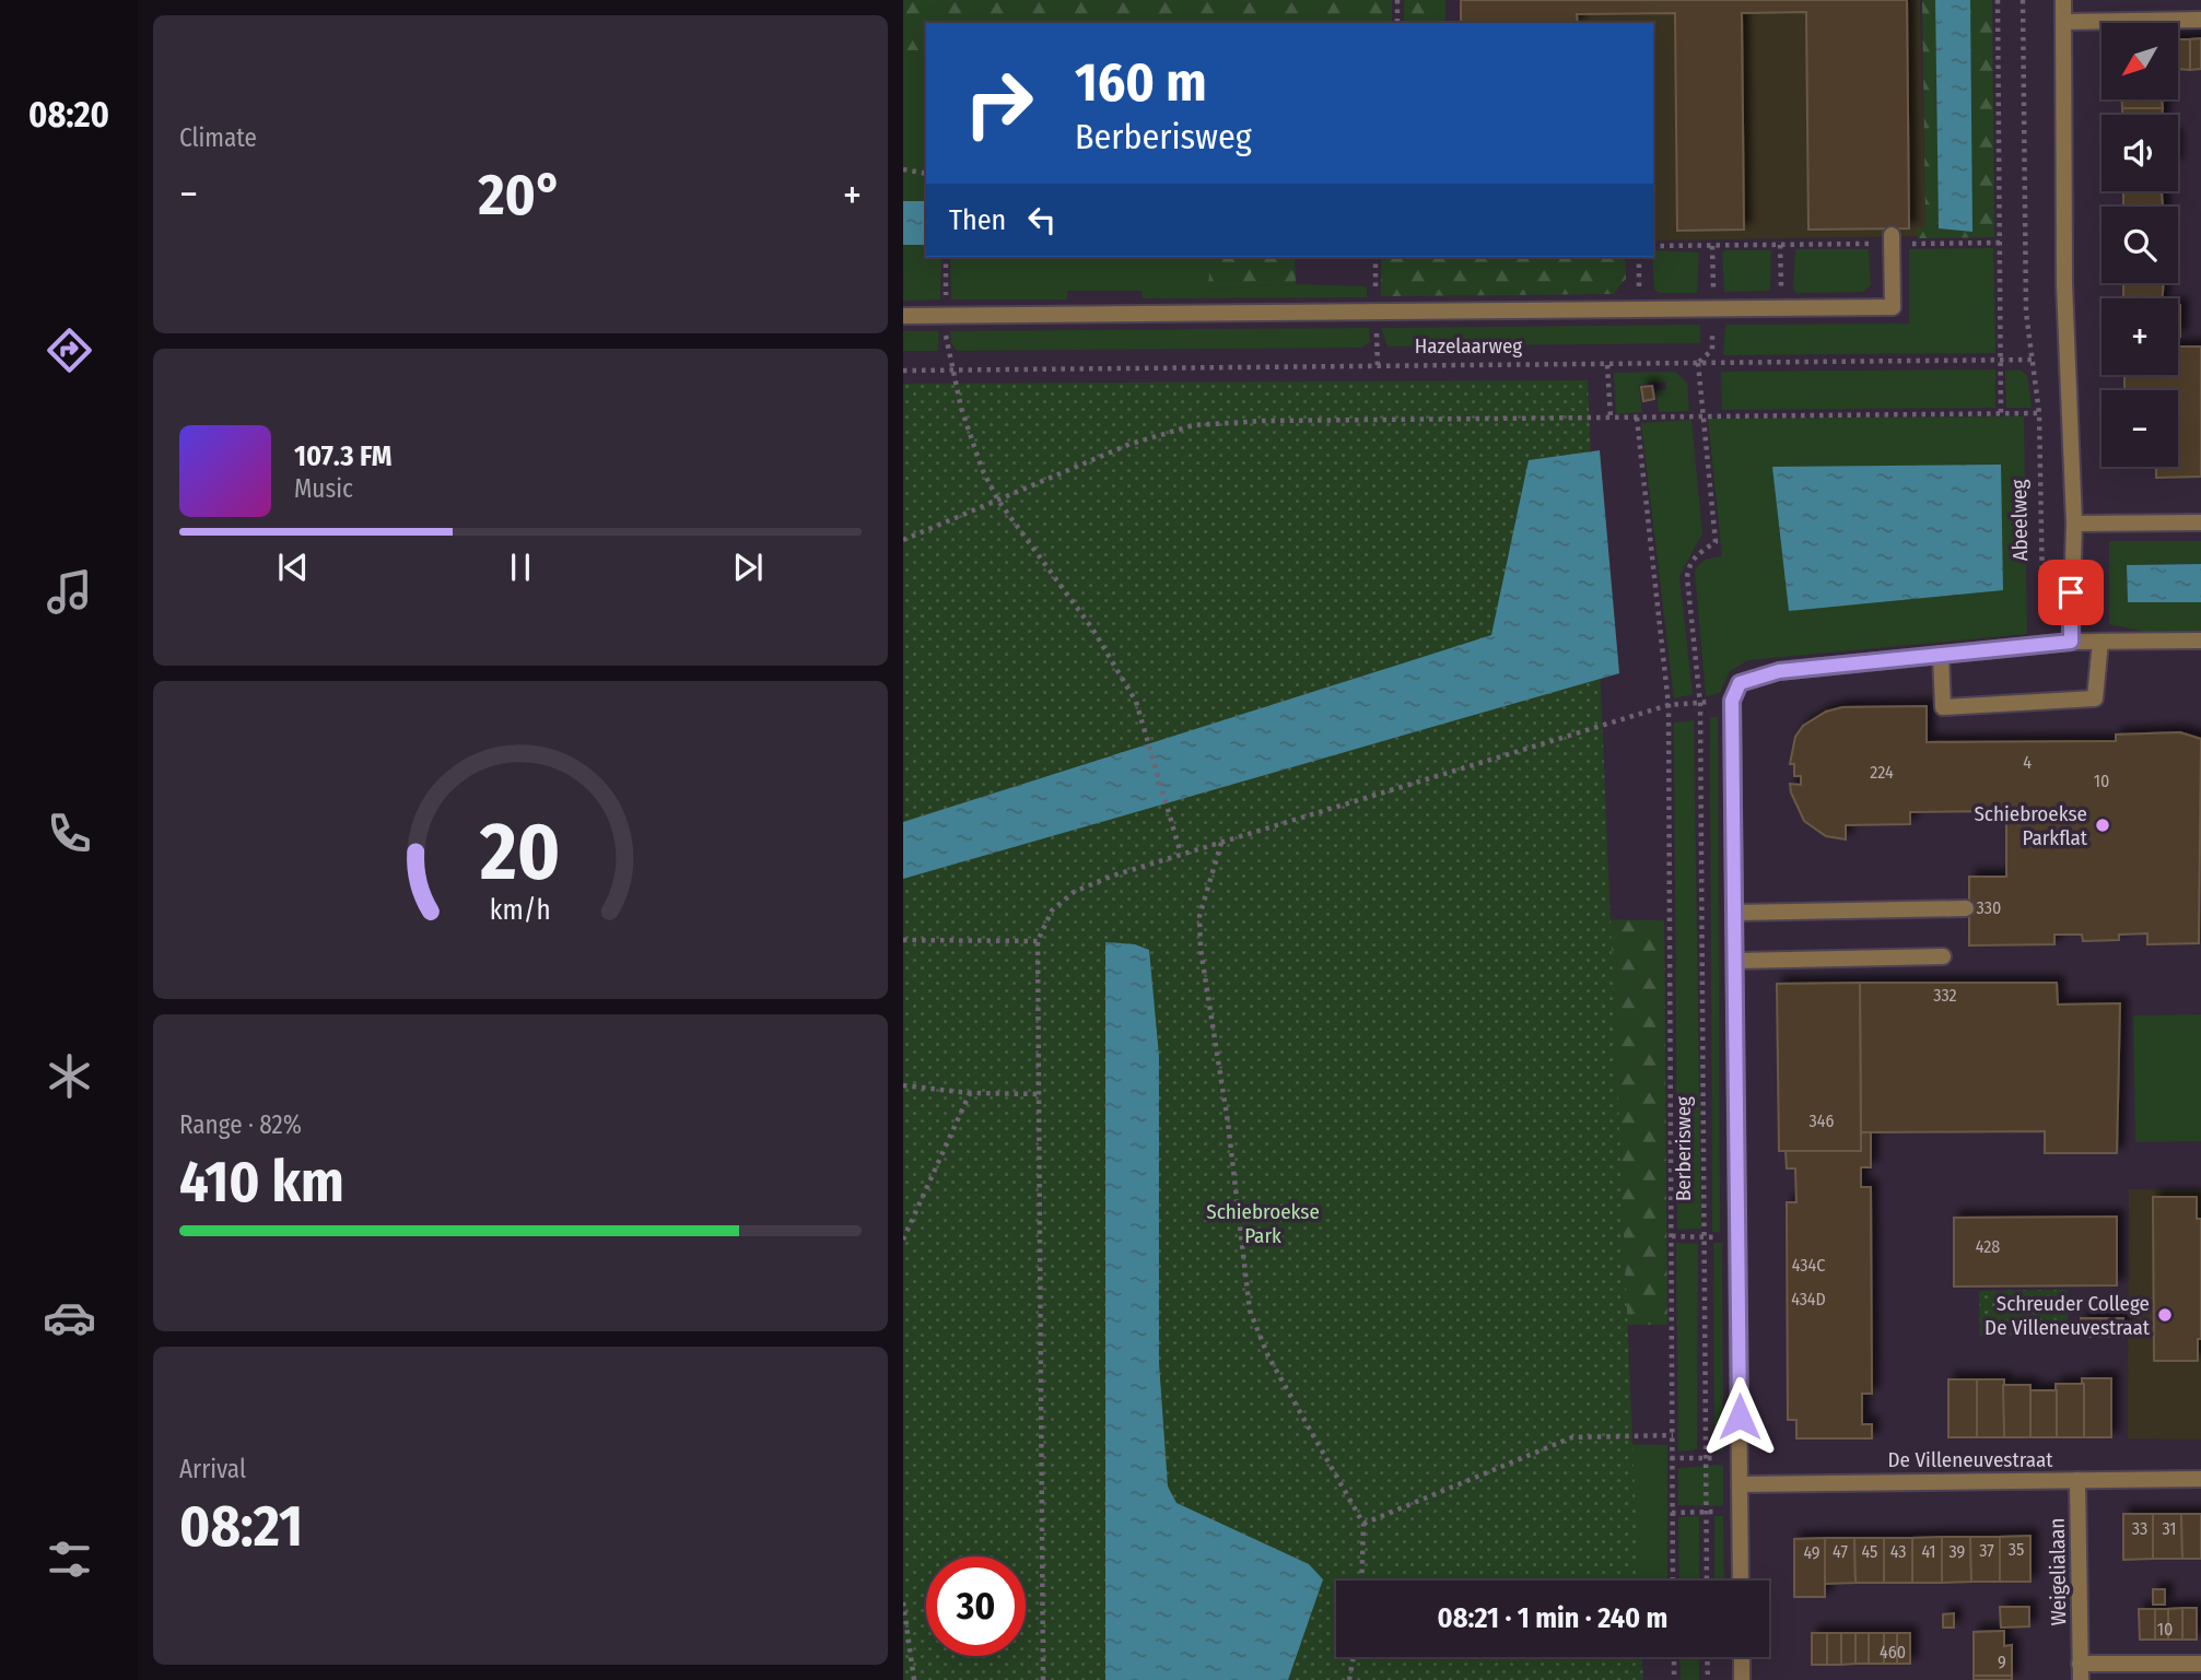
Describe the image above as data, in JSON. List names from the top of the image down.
{
  "streets": {
    "street": ["Hazelaarweg", "De Villeneuvestraat", "Weigelialaan"],
    "path": ["Abeelweg", "Berberisweg"]
  },
  "crossings": [
    ["Hazelaarweg", "Abeelweg"],
    ["De Villeneuvestraat", "Weigelialaan"]
  ],
  "parks": ["Schiebroekse Park"],
  "places": ["Schiebroekse Parkflat", "Schreuder College De Villeneuvestraat"],
  "house_numbers": [
    "4",
    "224",
    "10",
    "330",
    "332",
    "346",
    "428",
    "434C",
    "434D",
    "33",
    "31",
    "35",
    "37",
    "47",
    "45",
    "43",
    "41",
    "39",
    "49",
    "10",
    "460",
    "9"
  ],
  "north": "bottom left",
  "page": {
    "tabs": "08:20",
    "tile": [
      "Climate",
      ["Range · 82%", "410 km"],
      ["Arrival", "08:21"]
    ],
    "map_buttons": ["+", "−"],
    "turn": ["160 m", "Berberisweg"],
    "heat": ["−", "20°", "+"],
    "then": "Then",
    "song": ["107.3 FM", "Music"],
    "limit": "30",
    "trip": "08:21 · 1 min · 240 m",
    "gauge": ["20", "km/h"]
  }
}
